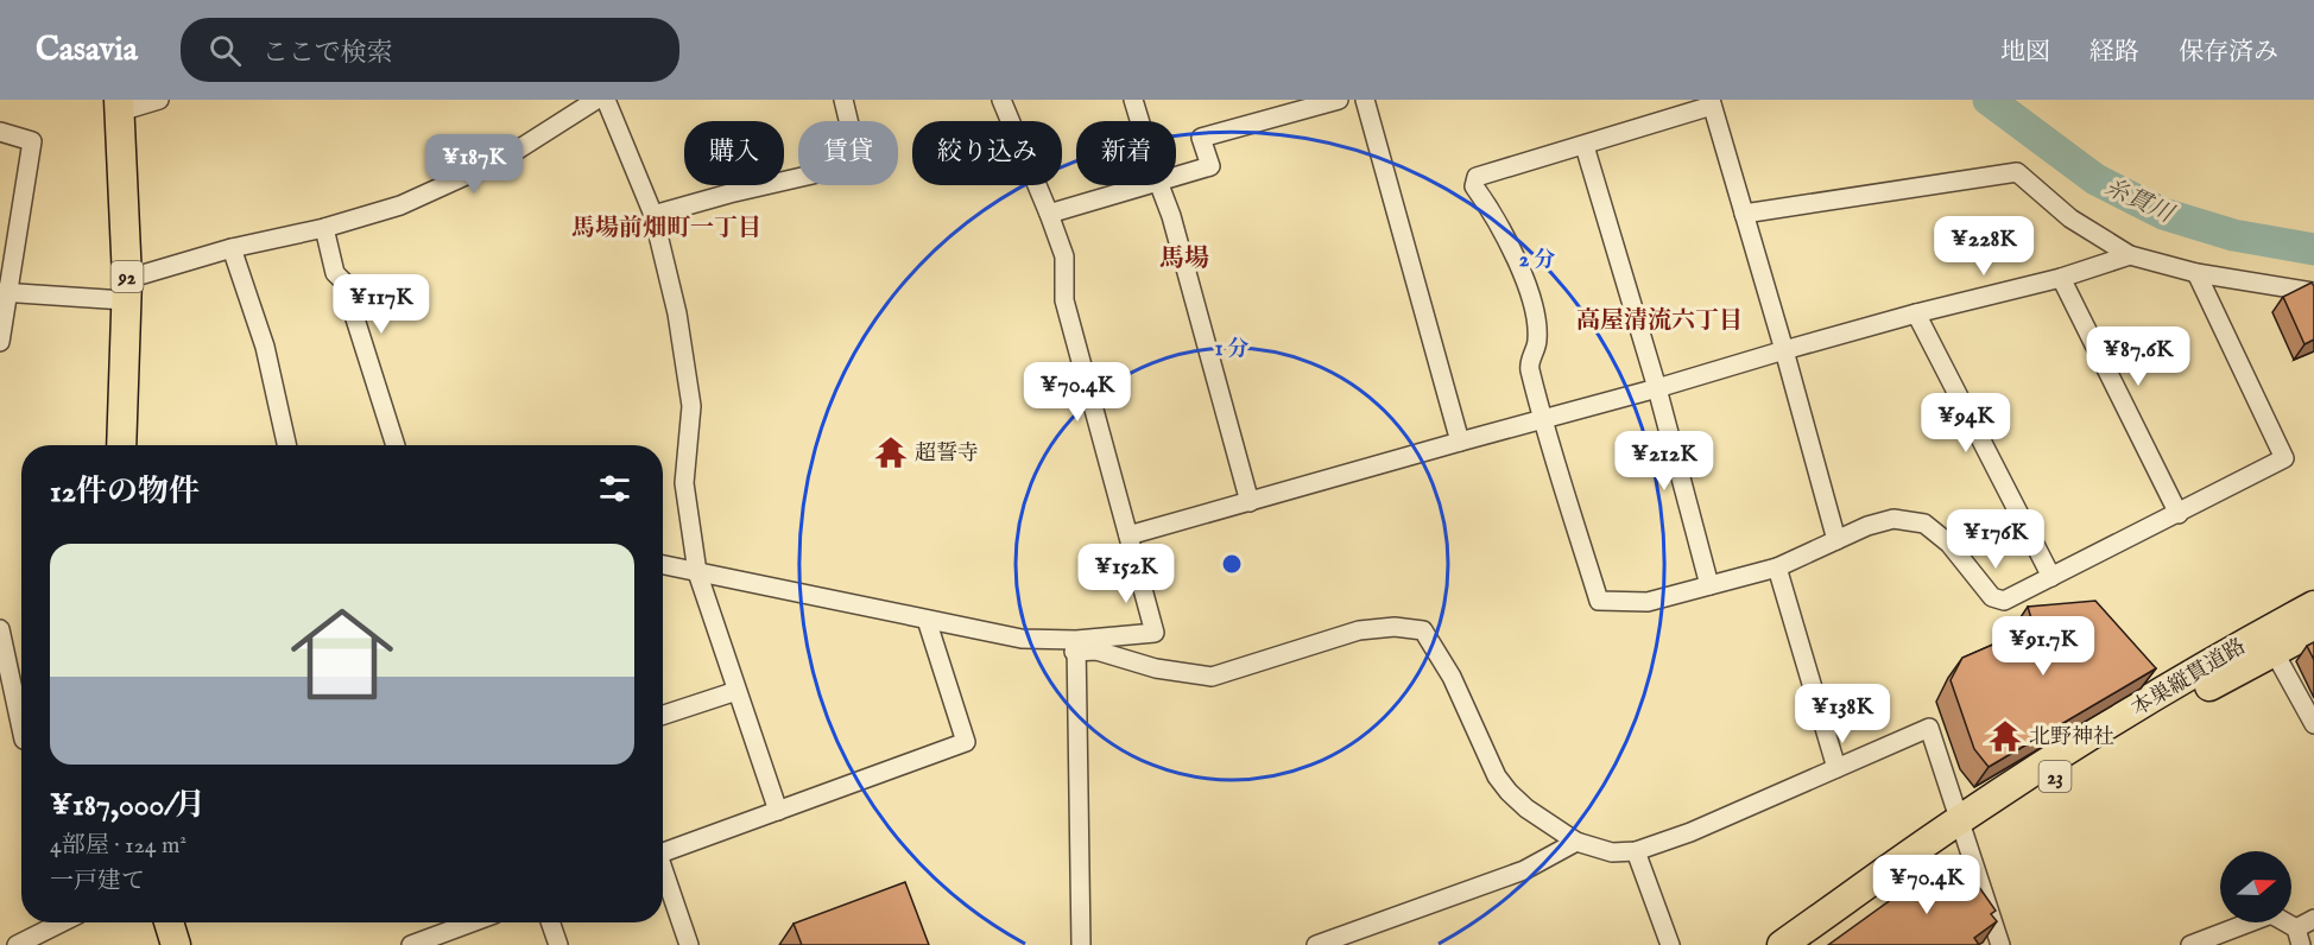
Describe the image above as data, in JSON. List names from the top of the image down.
{
  "streets": {
    "main road": ["92", "本巣縦貫道路", "23"]
  },
  "districts": ["馬場前畑町一丁目", "馬場", "高屋清流六丁目"],
  "water": ["糸貫川"],
  "places": {
    "temple": ["超誓寺", "北野神社"]
  },
  "north": "right",
  "page": {
    "header": "Casavia",
    "search": "ここで検索",
    "nav": ["地図", "経路", "保存済み"],
    "chip": [
      "購入",
      "賃貸",
      "絞り込み",
      "新着"
    ],
    "price": [
      "¥187K",
      "¥228K",
      "¥117K",
      "¥87.6K",
      "¥70.4K",
      "¥94K",
      "¥212K",
      "¥176K",
      "¥152K",
      "¥91.7K",
      "¥138K",
      "¥70.4K"
    ],
    "heading": "12件の物件",
    "list": [
      {
        "name": "¥187,000/月",
        "note": "4部屋 · 124 m² · 一戸建て"
      }
    ]
  },
  "rings": ["2 分", "1 分"]
}
